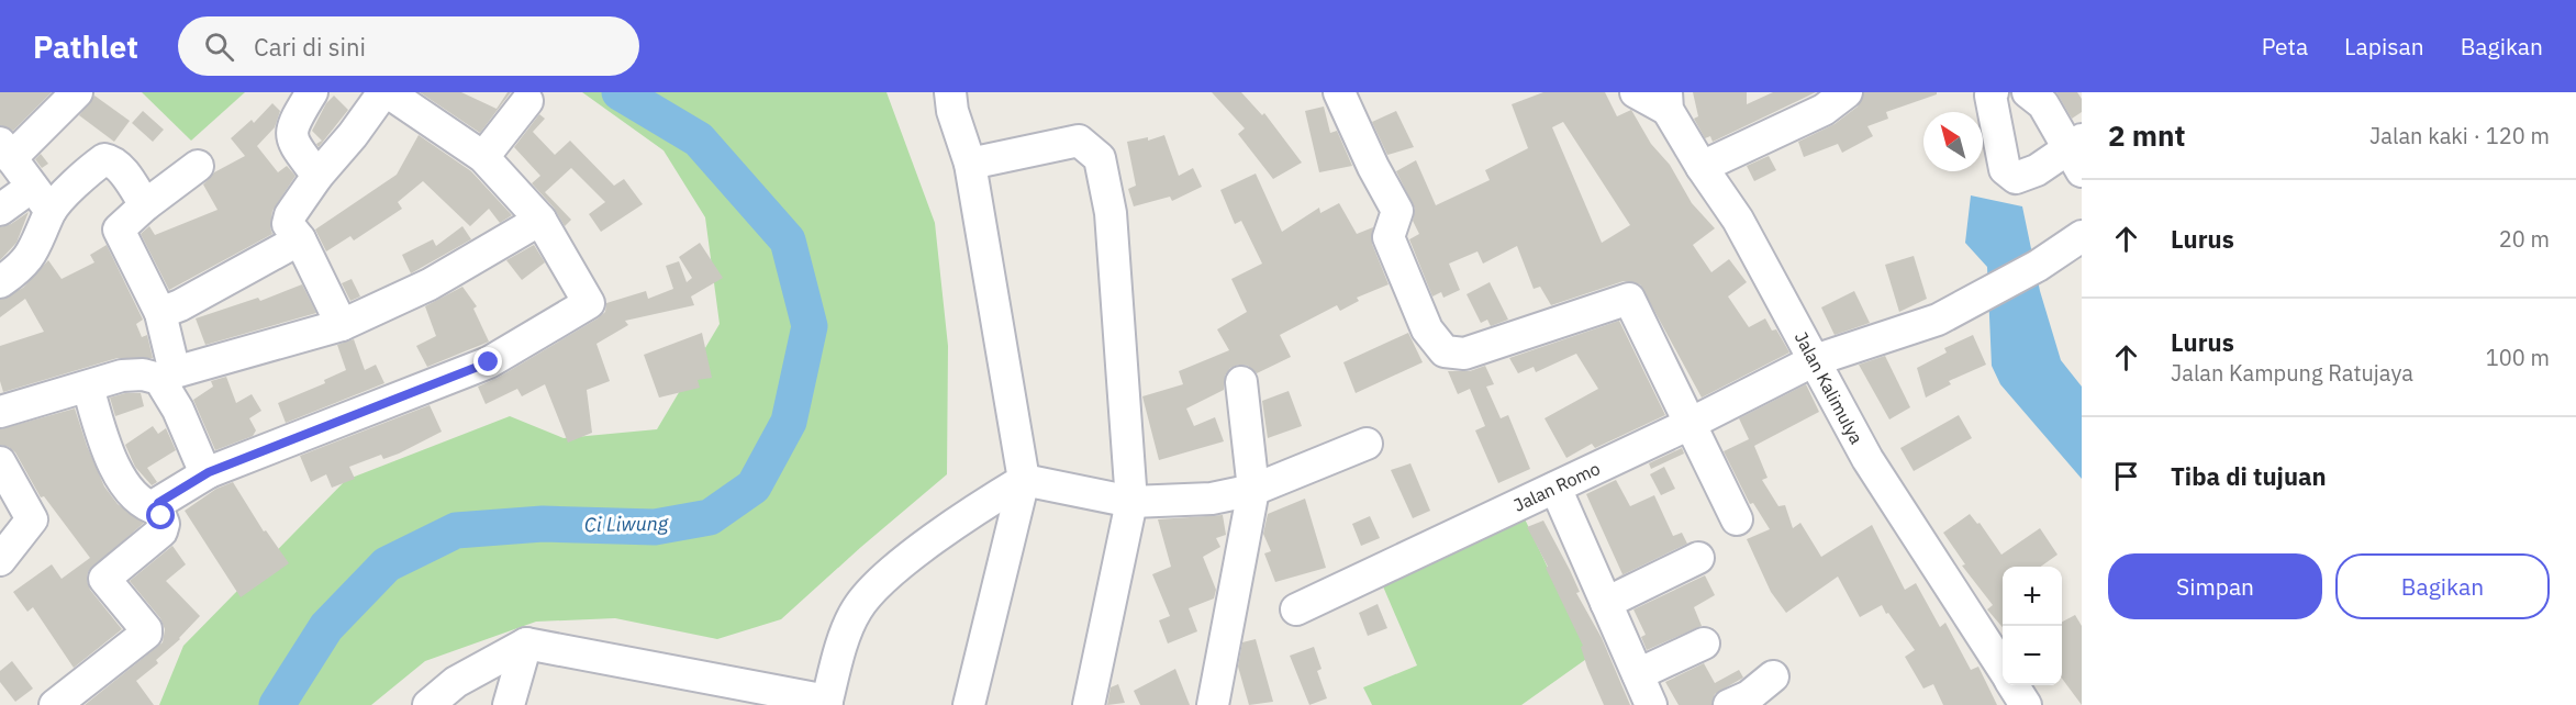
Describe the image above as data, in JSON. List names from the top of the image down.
{
  "streets": {
    "street": ["Jalan Kalimulya", "Jalan Romo"]
  },
  "crossings": [
    ["Jalan Kalimulya", "Jalan Romo"]
  ],
  "water": ["Ci Liwung"],
  "north": "top left",
  "page": {
    "header": "Pathlet",
    "search": "Cari di sini",
    "nav": ["Peta", "Lapisan", "Bagikan"],
    "heading": ["2 mnt", "Jalan kaki · 120 m"],
    "list": [
      ["Lurus", "20 m"],
      ["Lurus", "Jalan Kampung Ratujaya", "100 m"],
      "Tiba di tujuan"
    ],
    "buttons": ["Simpan", "Bagikan"],
    "map_buttons": ["+", "−"]
  }
}
